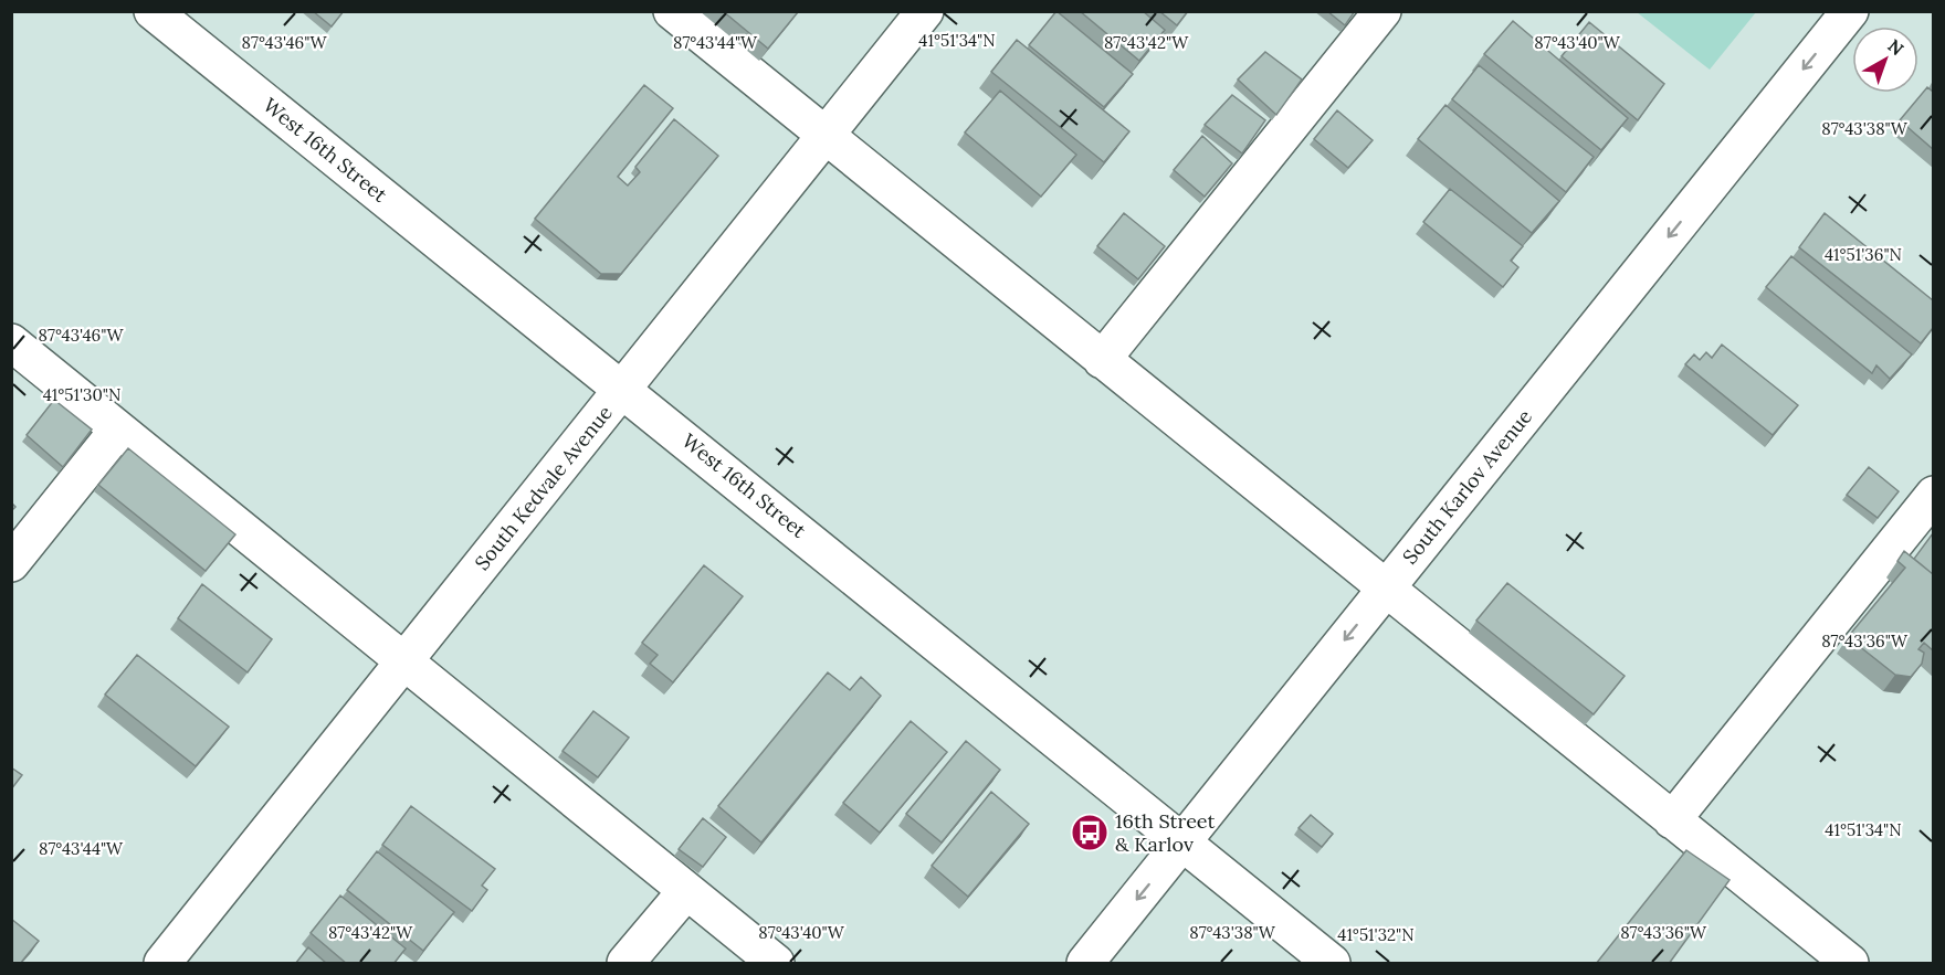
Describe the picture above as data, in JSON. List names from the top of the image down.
{
  "streets": {
    "street": ["West 16th Street", "South Karlov Avenue", "South Kedvale Avenue"]
  },
  "crossings": [
    ["West 16th Street", "South Karlov Avenue"],
    ["West 16th Street", "South Kedvale Avenue"]
  ],
  "one_way": ["South Karlov Avenue"],
  "places": {
    "bus stop": ["16th Street & Karlov"]
  },
  "north": "top right",
  "coordinates": [
    "41°51'34\"N",
    "87°43'46\"W",
    "87°43'44\"W",
    "87°43'42\"W",
    "87°43'40\"W",
    "87°43'38\"W",
    "41°51'36\"N",
    "41°51'30\"N",
    "87°43'36\"W",
    "41°51'32\"N"
  ]
}
